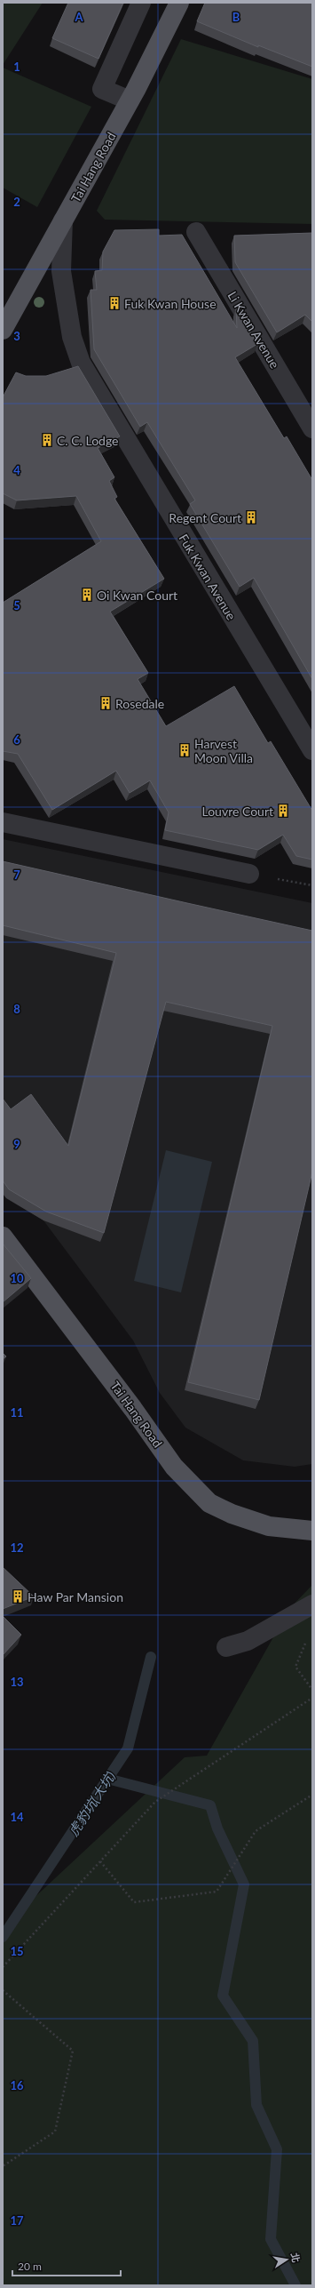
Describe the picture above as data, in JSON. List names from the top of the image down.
{
  "streets": {
    "main road": ["Tai Hang Road"],
    "street": ["Li Kwan Avenue", "Fuk Kwan Avenue"]
  },
  "crossings": [
    ["Tai Hang Road", "Fuk Kwan Avenue"]
  ],
  "water": ["虎豹坑(大坑)"],
  "places": {
    "building": [
      "Fuk Kwan House",
      "C. C. Lodge",
      "Regent Court",
      "Oi Kwan Court",
      "Rosedale",
      "Harvest Moon Villa",
      "Louvre Court",
      "Haw Par Mansion"
    ]
  },
  "scale_bar": "20 m",
  "north": "right",
  "grid": {
    "columns": ["A", "B"],
    "rows": [
      "1",
      "2",
      "3",
      "4",
      "5",
      "6",
      "7",
      "8",
      "9",
      "10",
      "11",
      "12",
      "13",
      "14",
      "15",
      "16",
      "17"
    ]
  }
}
